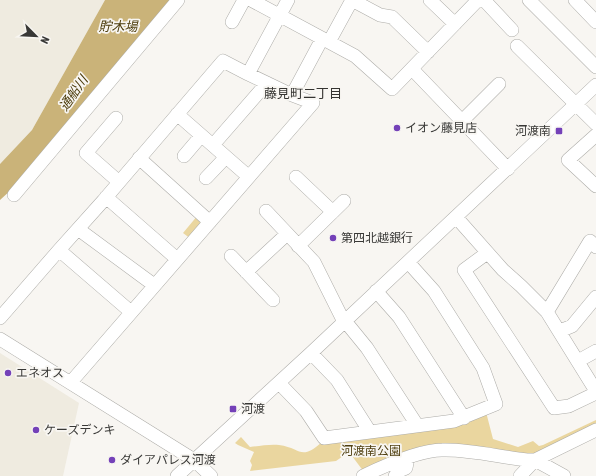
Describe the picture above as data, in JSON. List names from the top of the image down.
{
  "districts": ["藤見町二丁目"],
  "water": ["貯木場", "通船川"],
  "parks": ["河渡南公園"],
  "places": {
    "other": [
      "イオン藤見店",
      "第四北越銀行",
      "エネオス",
      "ケーズデンキ",
      "ダイアパレス河渡"
    ],
    "transit": ["河渡南", "河渡"]
  },
  "north": "bottom right"
}
